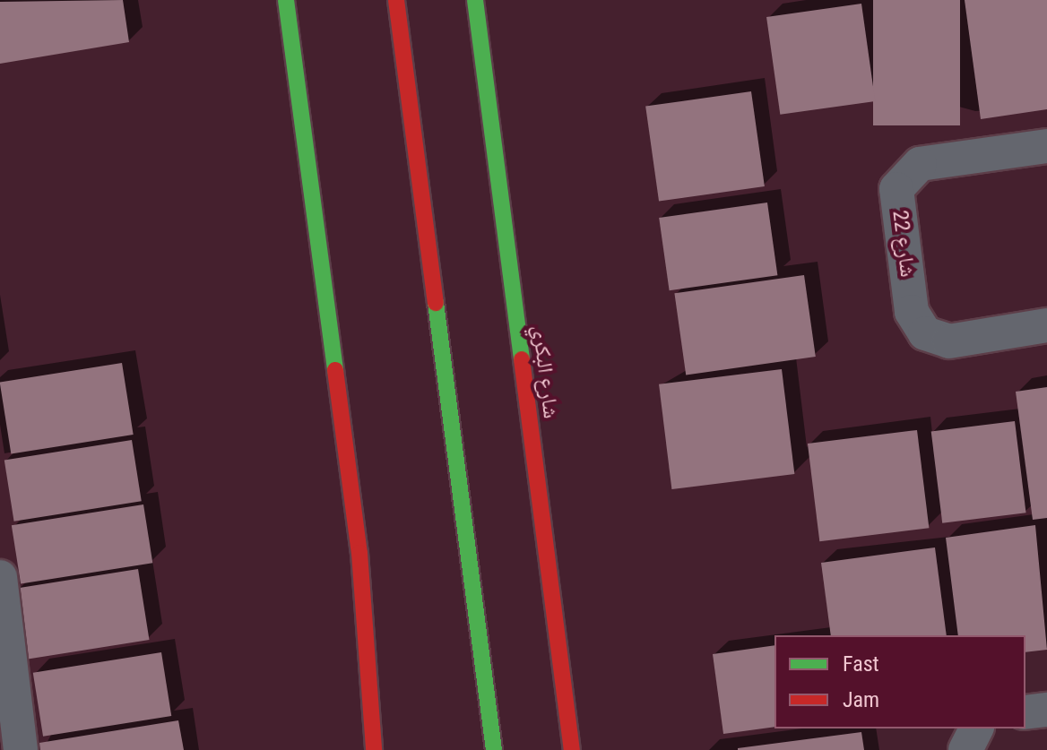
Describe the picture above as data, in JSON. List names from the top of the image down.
{
  "streets": {
    "main road": ["شارع البكري"],
    "street": ["شارع 22"]
  },
  "legend": ["Fast", "Jam"]
}
